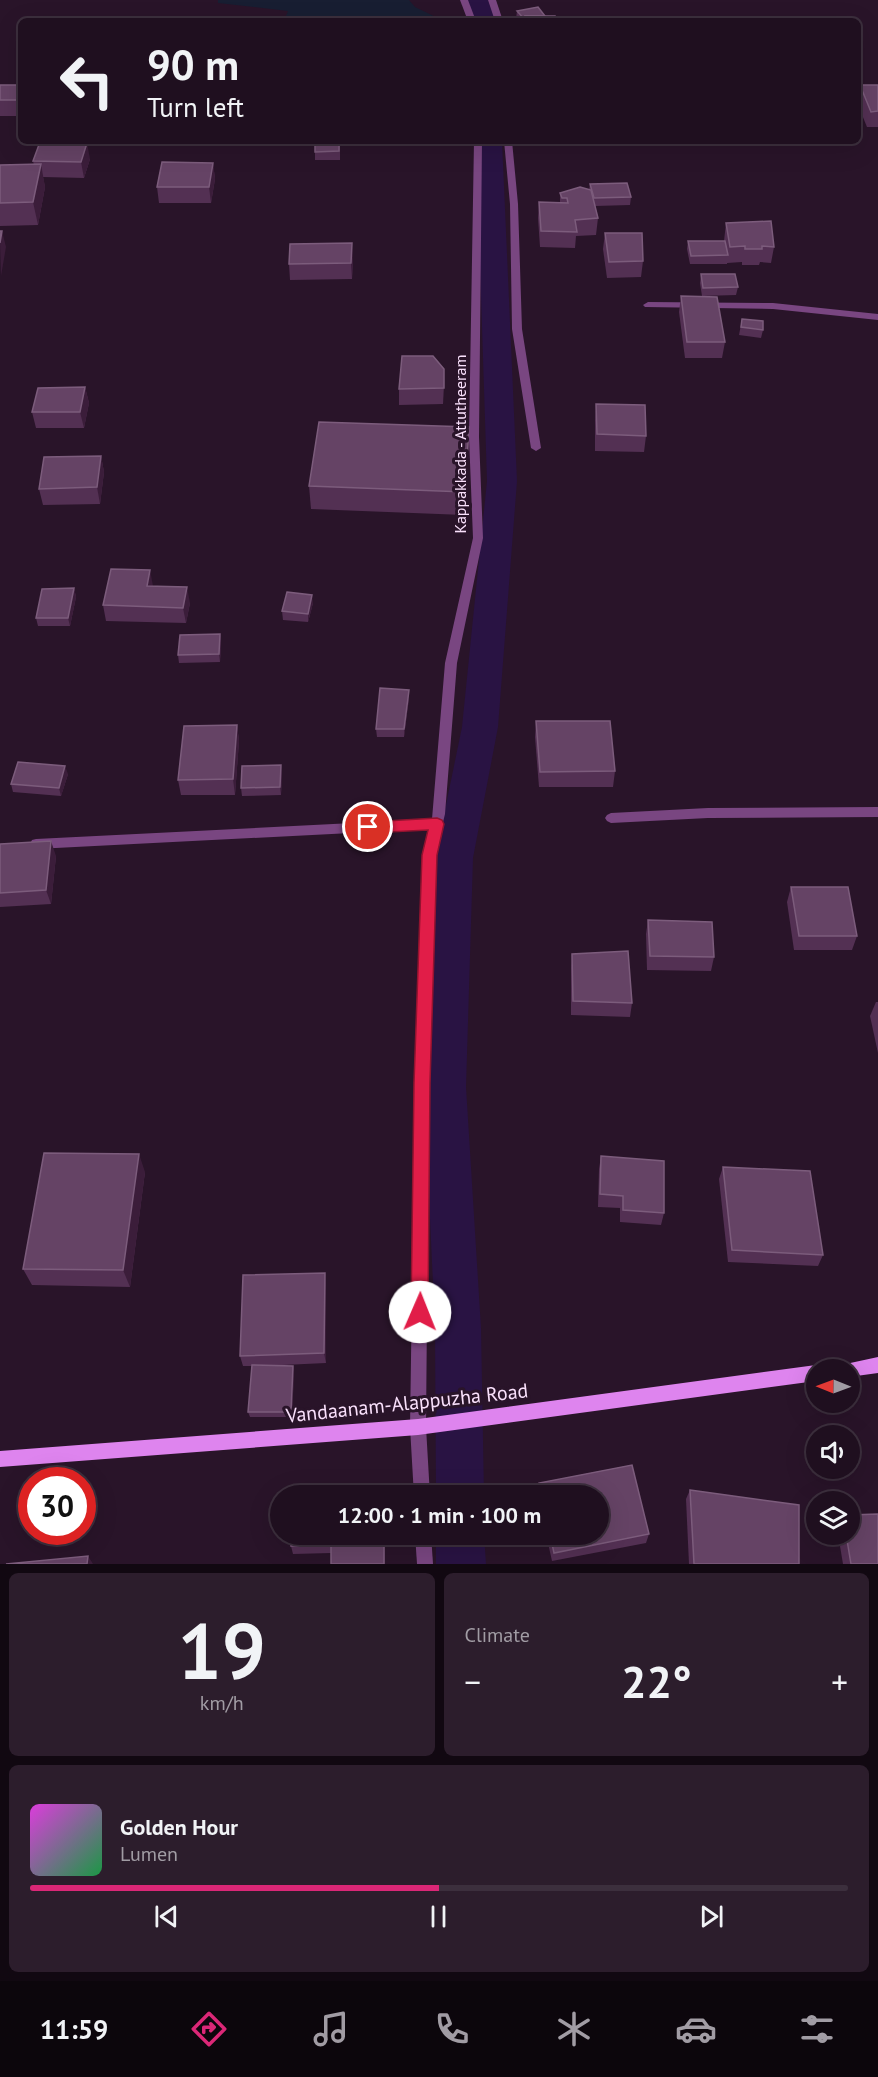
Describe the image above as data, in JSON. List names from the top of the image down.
{
  "streets": {
    "main road": ["Vandaanam-Alappuzha Road"],
    "street": ["Kappakkada - Attutheeram"]
  },
  "crossings": [
    ["Kappakkada - Attutheeram", "Vandaanam-Alappuzha Road"]
  ],
  "north": "left",
  "page": {
    "turn": ["90 m", "Turn left"],
    "limit": "30",
    "trip": "12:00 · 1 min · 100 m",
    "tile": [
      ["19", "km/h"],
      "Climate"
    ],
    "heat": ["−", "22°", "+"],
    "song": ["Golden Hour", "Lumen"],
    "tabs": "11:59"
  }
}
